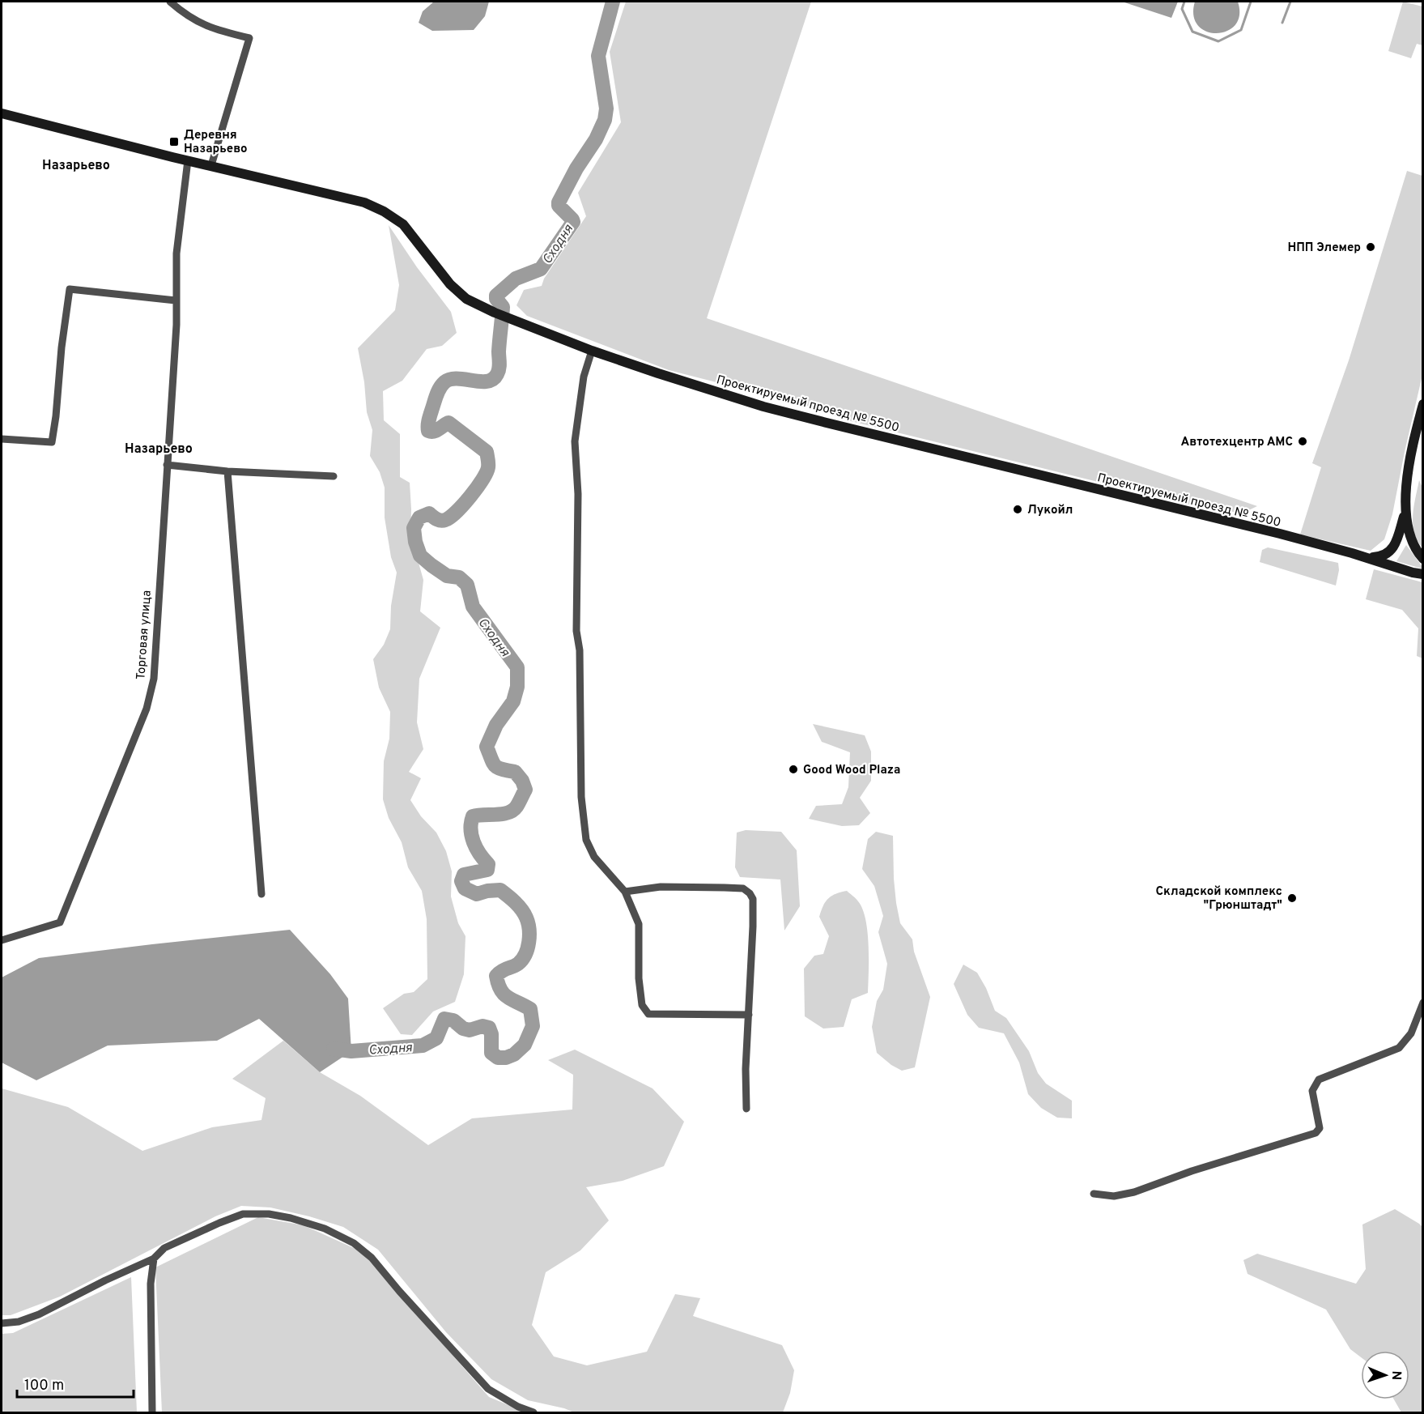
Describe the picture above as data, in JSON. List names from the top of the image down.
{
  "streets": {
    "street": ["Проектируемый проезд № 5500", "Торговая улица"]
  },
  "crossings": [
    ["Проектируемый проезд № 5500", "Торговая улица"]
  ],
  "districts": ["Назарьево", "Назарьево"],
  "water": ["Сходня"],
  "places": {
    "transit": ["Деревня Назарьево"],
    "other": [
      "НПП Элемер",
      "Автотехцентр АМС",
      "Лукойл",
      "Good Wood Plaza",
      "Складской комплекс \"Грюнштадт\""
    ]
  },
  "scale_bar": "100 m",
  "north": "right"
}
